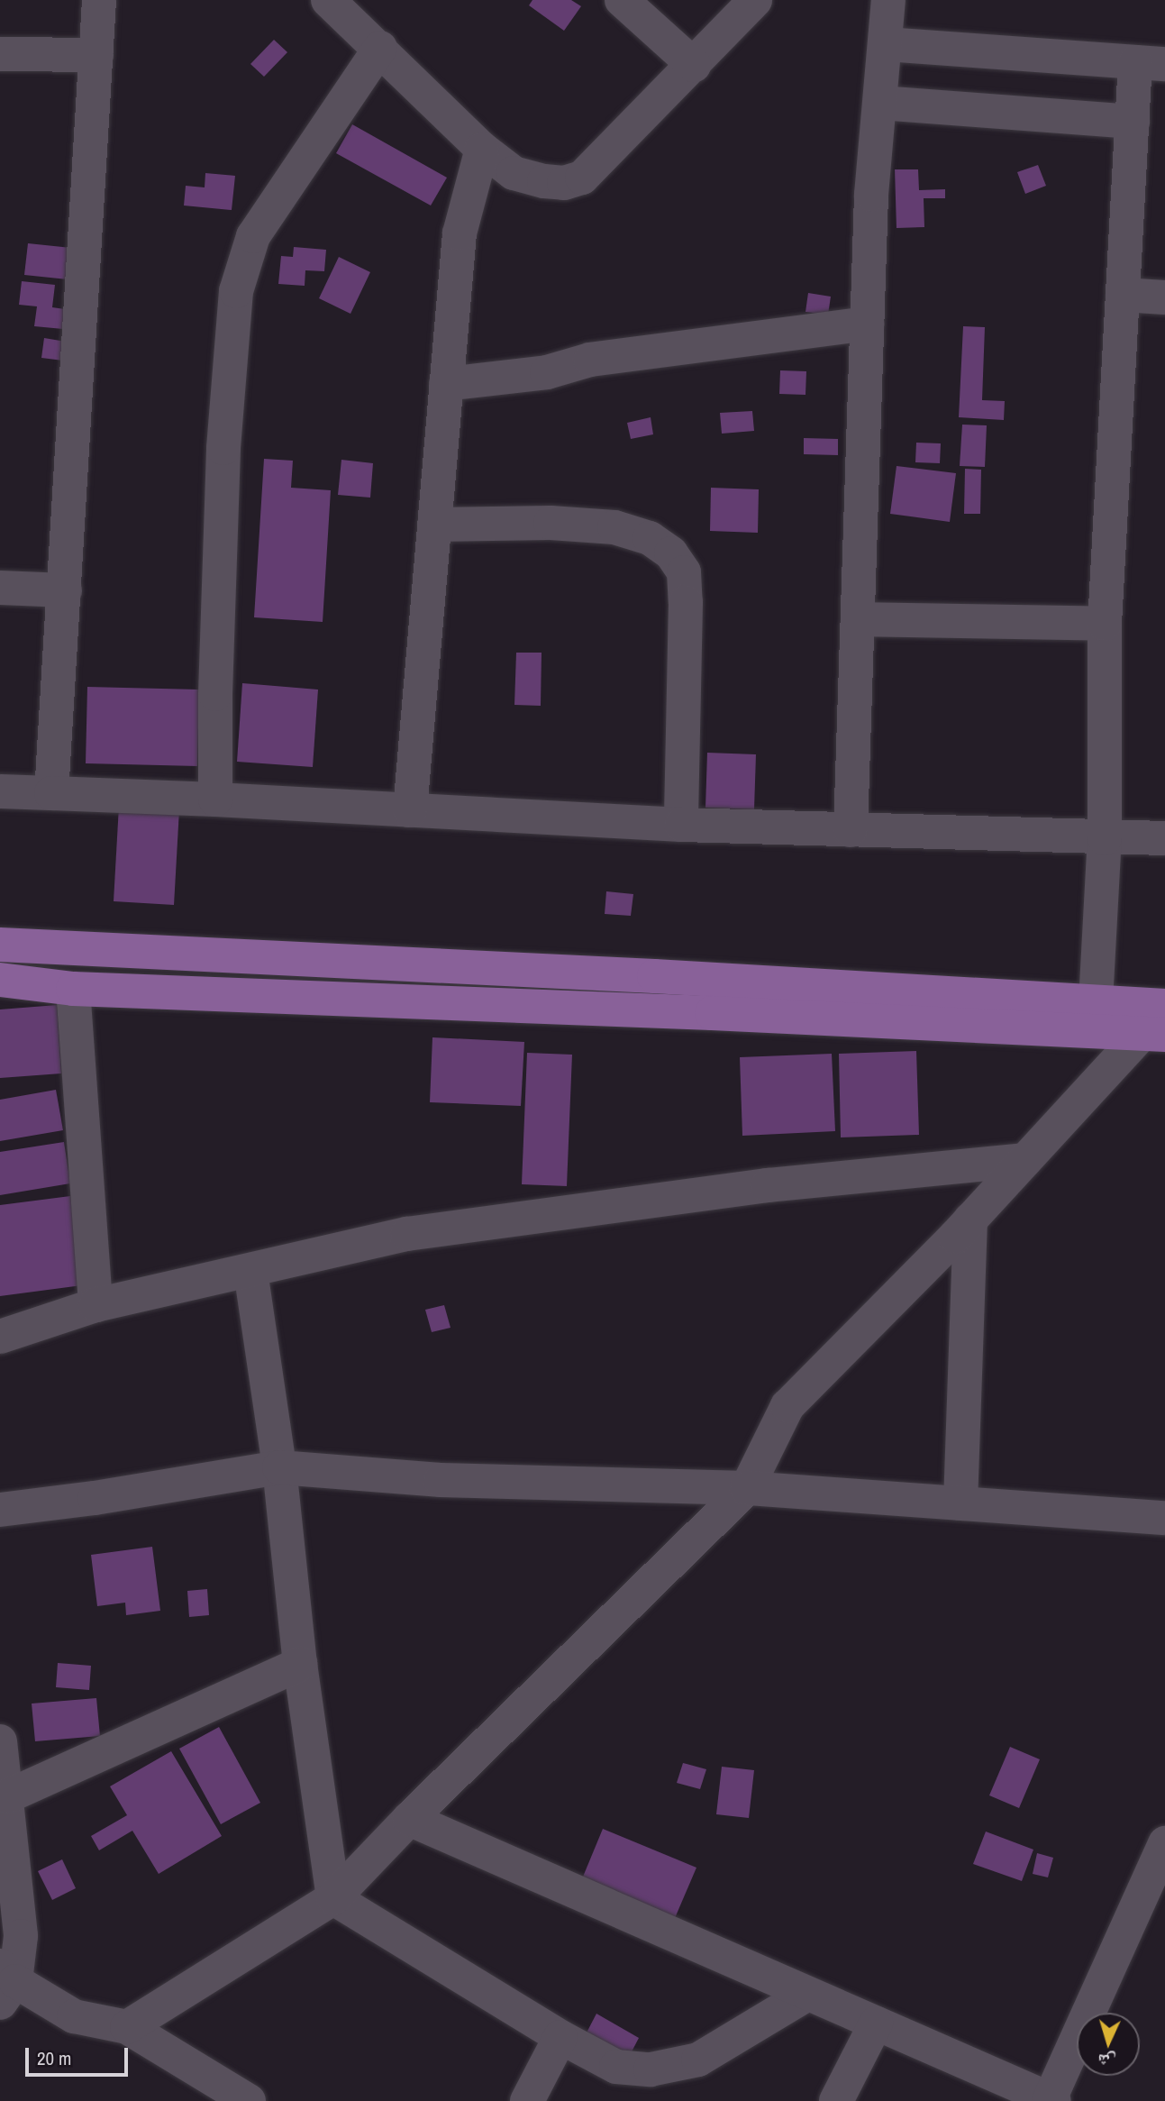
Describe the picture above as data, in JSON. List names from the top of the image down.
{
  "scale_bar": "20 m",
  "north": "bottom"
}
